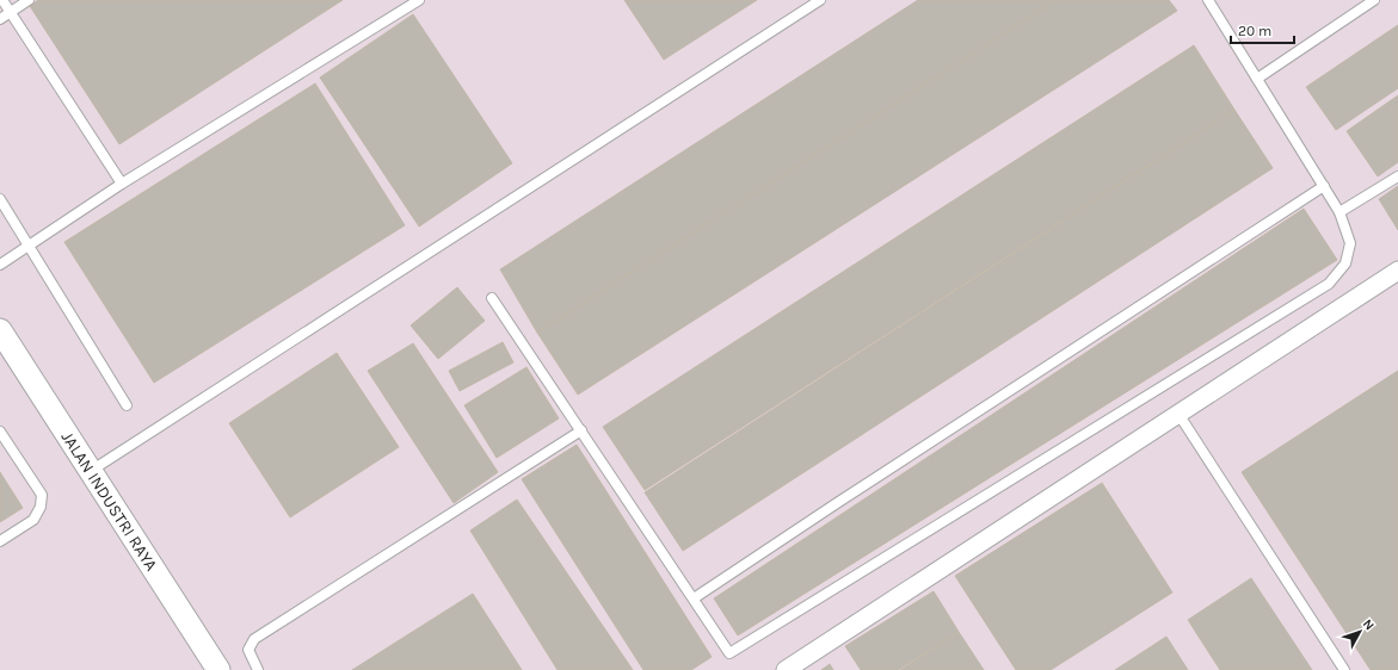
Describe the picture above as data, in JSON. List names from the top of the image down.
{
  "streets": {
    "street": ["JALAN INDUSTRI RAYA"]
  },
  "scale_bar": "20 m",
  "north": "top right"
}
